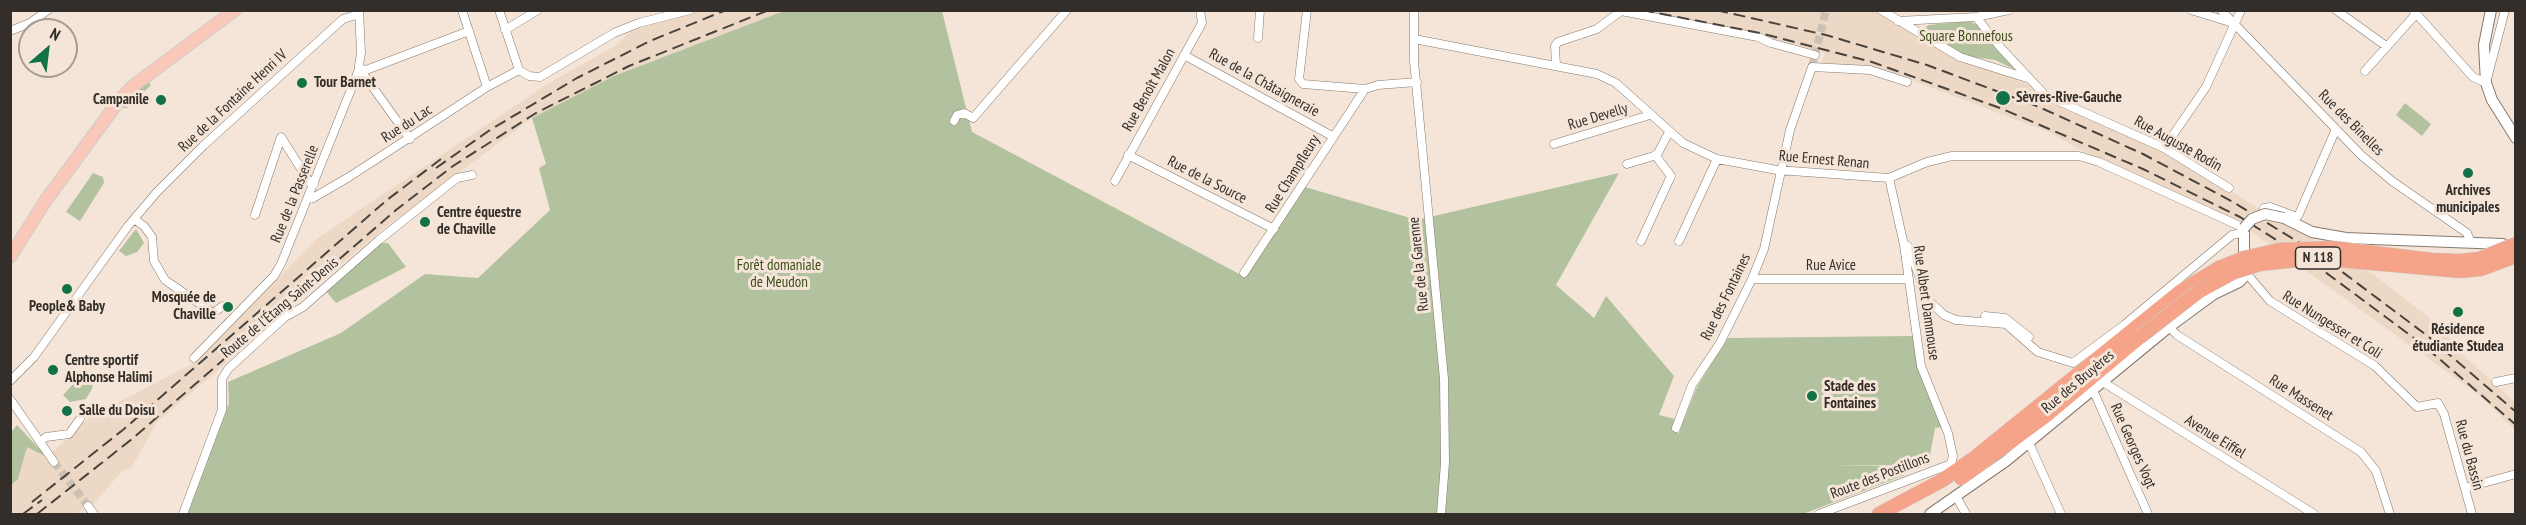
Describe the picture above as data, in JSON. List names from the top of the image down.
{
  "streets": {
    "highway": ["N 118"],
    "street": [
      "Rue de la Châtaigneraie",
      "Rue Benoît Malon",
      "Rue de la Fontaine Henri IV",
      "Rue Develly",
      "Rue des Binelles",
      "Rue du Lac",
      "Rue Auguste Rodin",
      "Rue Ernest Renan",
      "Rue Champfleury",
      "Rue de la Source",
      "Rue de la Passerelle",
      "Rue de la Garenne",
      "Rue Avice",
      "Rue des Fontaines",
      "Rue Albert Dammouse",
      "Route de l'Étang Saint-Denis",
      "Rue Nungesser et Coli",
      "Rue des Bruyères",
      "Rue Massenet",
      "Avenue Eiffel",
      "Rue Georges Vogt",
      "Rue du Bassin",
      "Route des Postillons"
    ]
  },
  "crossings": [
    ["Rue de la Châtaigneraie", "Rue Benoît Malon"],
    ["Rue de la Châtaigneraie", "Rue Champfleury"],
    ["Rue Benoît Malon", "Rue de la Source"],
    ["Rue de la Fontaine Henri IV", "Rue de la Passerelle"],
    ["Rue Develly", "Rue Ernest Renan"],
    ["Rue du Lac", "Rue de la Passerelle"],
    ["Rue Ernest Renan", "Rue de la Garenne"],
    ["Rue Ernest Renan", "Rue des Fontaines"],
    ["Rue Ernest Renan", "Rue Albert Dammouse"],
    ["Rue Ernest Renan", "Rue des Bruyères"],
    ["Rue Champfleury", "Rue de la Source"],
    ["Rue Avice", "Rue des Fontaines"],
    ["Rue Avice", "Rue Albert Dammouse"],
    ["Rue Albert Dammouse", "Route des Postillons"],
    ["Rue Nungesser et Coli", "Rue des Bruyères"],
    ["Rue Nungesser et Coli", "Rue du Bassin"],
    ["Rue des Bruyères", "Rue Massenet"],
    ["Rue des Bruyères", "Avenue Eiffel"],
    ["Rue des Bruyères", "Rue Georges Vogt"]
  ],
  "parks": ["Square Bonnefous", "Forêt domaniale de Meudon"],
  "places": [
    "Tour Barnet",
    "Sèvres-Rive-Gauche",
    "Campanile",
    "Archives municipales",
    "Centre équestre de Chaville",
    "People& Baby",
    "Mosquée de Chaville",
    "Résidence étudiante Studea",
    "Centre sportif Alphonse Halimi",
    "Stade des Fontaines",
    "Salle du Doisu"
  ],
  "north": "top right"
}
